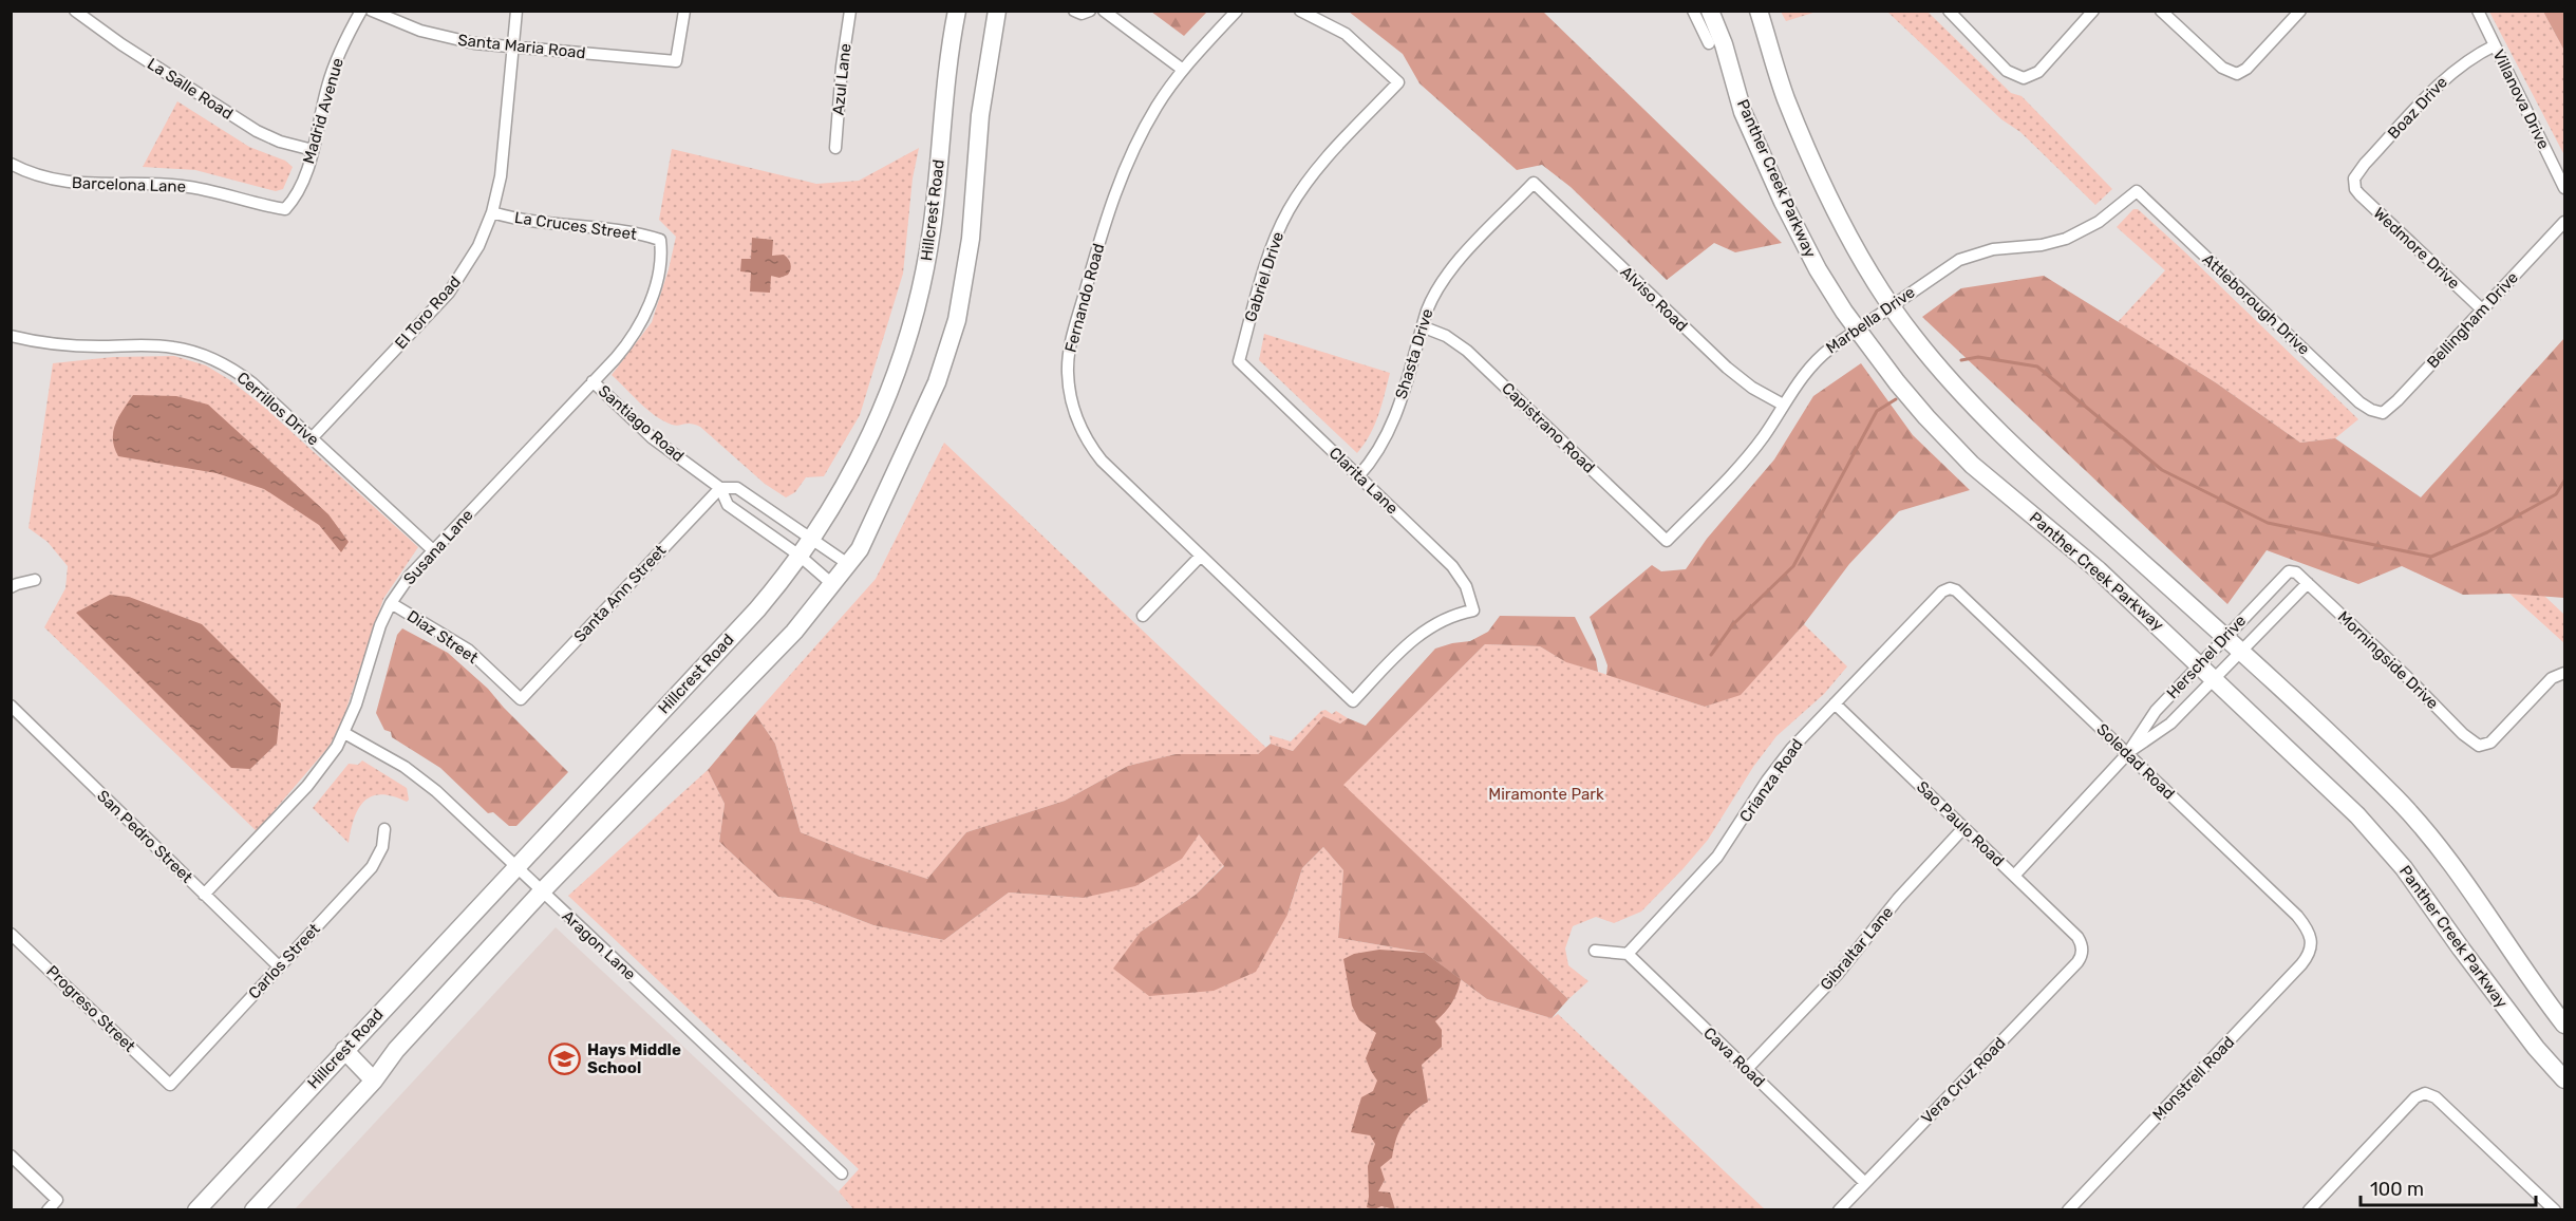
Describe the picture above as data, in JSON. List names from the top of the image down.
{
  "streets": {
    "street": [
      "Santa Maria Road",
      "Azul Lane",
      "La Salle Road",
      "Villanova Drive",
      "Boaz Drive",
      "Madrid Avenue",
      "Panther Creek Parkway",
      "Barcelona Lane",
      "Hillcrest Road",
      "La Cruces Street",
      "Wedmore Drive",
      "Gabriel Drive",
      "Fernando Road",
      "Alviso Road",
      "Attleborough Drive",
      "El Toro Road",
      "Marbella Drive",
      "Bellingham Drive",
      "Shasta Drive",
      "Cerrillos Drive",
      "Santiago Road",
      "Capistrano Road",
      "Clarita Lane",
      "Susana Lane",
      "Santa Ann Street",
      "Diaz Street",
      "Herschel Drive",
      "Morningside Drive",
      "Soledad Road",
      "Crianza Road",
      "Sao Paulo Road",
      "San Pedro Street",
      "Aragon Lane",
      "Gibraltar Lane",
      "Carlos Street",
      "Progreso Street",
      "Cava Road",
      "Monstrell Road",
      "Vera Cruz Road"
    ]
  },
  "crossings": [
    ["Santa Maria Road", "El Toro Road"],
    ["La Salle Road", "Madrid Avenue"],
    ["Villanova Drive", "Boaz Drive"],
    ["Boaz Drive", "Wedmore Drive"],
    ["Madrid Avenue", "Barcelona Lane"],
    ["Panther Creek Parkway", "Marbella Drive"],
    ["Panther Creek Parkway", "Herschel Drive"],
    ["Hillcrest Road", "Santiago Road"],
    ["Hillcrest Road", "Aragon Lane"],
    ["La Cruces Street", "El Toro Road"],
    ["La Cruces Street", "Susana Lane"],
    ["Wedmore Drive", "Bellingham Drive"],
    ["Gabriel Drive", "Clarita Lane"],
    ["Fernando Road", "Clarita Lane"],
    ["Alviso Road", "Marbella Drive"],
    ["Alviso Road", "Shasta Drive"],
    ["Attleborough Drive", "Marbella Drive"],
    ["Attleborough Drive", "Bellingham Drive"],
    ["El Toro Road", "Cerrillos Drive"],
    ["Marbella Drive", "Capistrano Road"],
    ["Shasta Drive", "Capistrano Road"],
    ["Shasta Drive", "Clarita Lane"],
    ["Cerrillos Drive", "Susana Lane"],
    ["Santiago Road", "Susana Lane"],
    ["Santiago Road", "Santa Ann Street"],
    ["Susana Lane", "Diaz Street"],
    ["Susana Lane", "San Pedro Street"],
    ["Susana Lane", "Aragon Lane"],
    ["Santa Ann Street", "Diaz Street"],
    ["Herschel Drive", "Morningside Drive"],
    ["Herschel Drive", "Soledad Road"],
    ["Herschel Drive", "Sao Paulo Road"],
    ["Soledad Road", "Crianza Road"],
    ["Soledad Road", "Monstrell Road"],
    ["Crianza Road", "Sao Paulo Road"],
    ["Crianza Road", "Cava Road"],
    ["Sao Paulo Road", "Gibraltar Lane"],
    ["Sao Paulo Road", "Vera Cruz Road"],
    ["San Pedro Street", "Carlos Street"],
    ["Gibraltar Lane", "Cava Road"],
    ["Carlos Street", "Progreso Street"],
    ["Cava Road", "Vera Cruz Road"]
  ],
  "parks": ["Miramonte Park"],
  "places": {
    "school or university": ["Hays Middle School"]
  },
  "scale_bar": "100 m"
}
